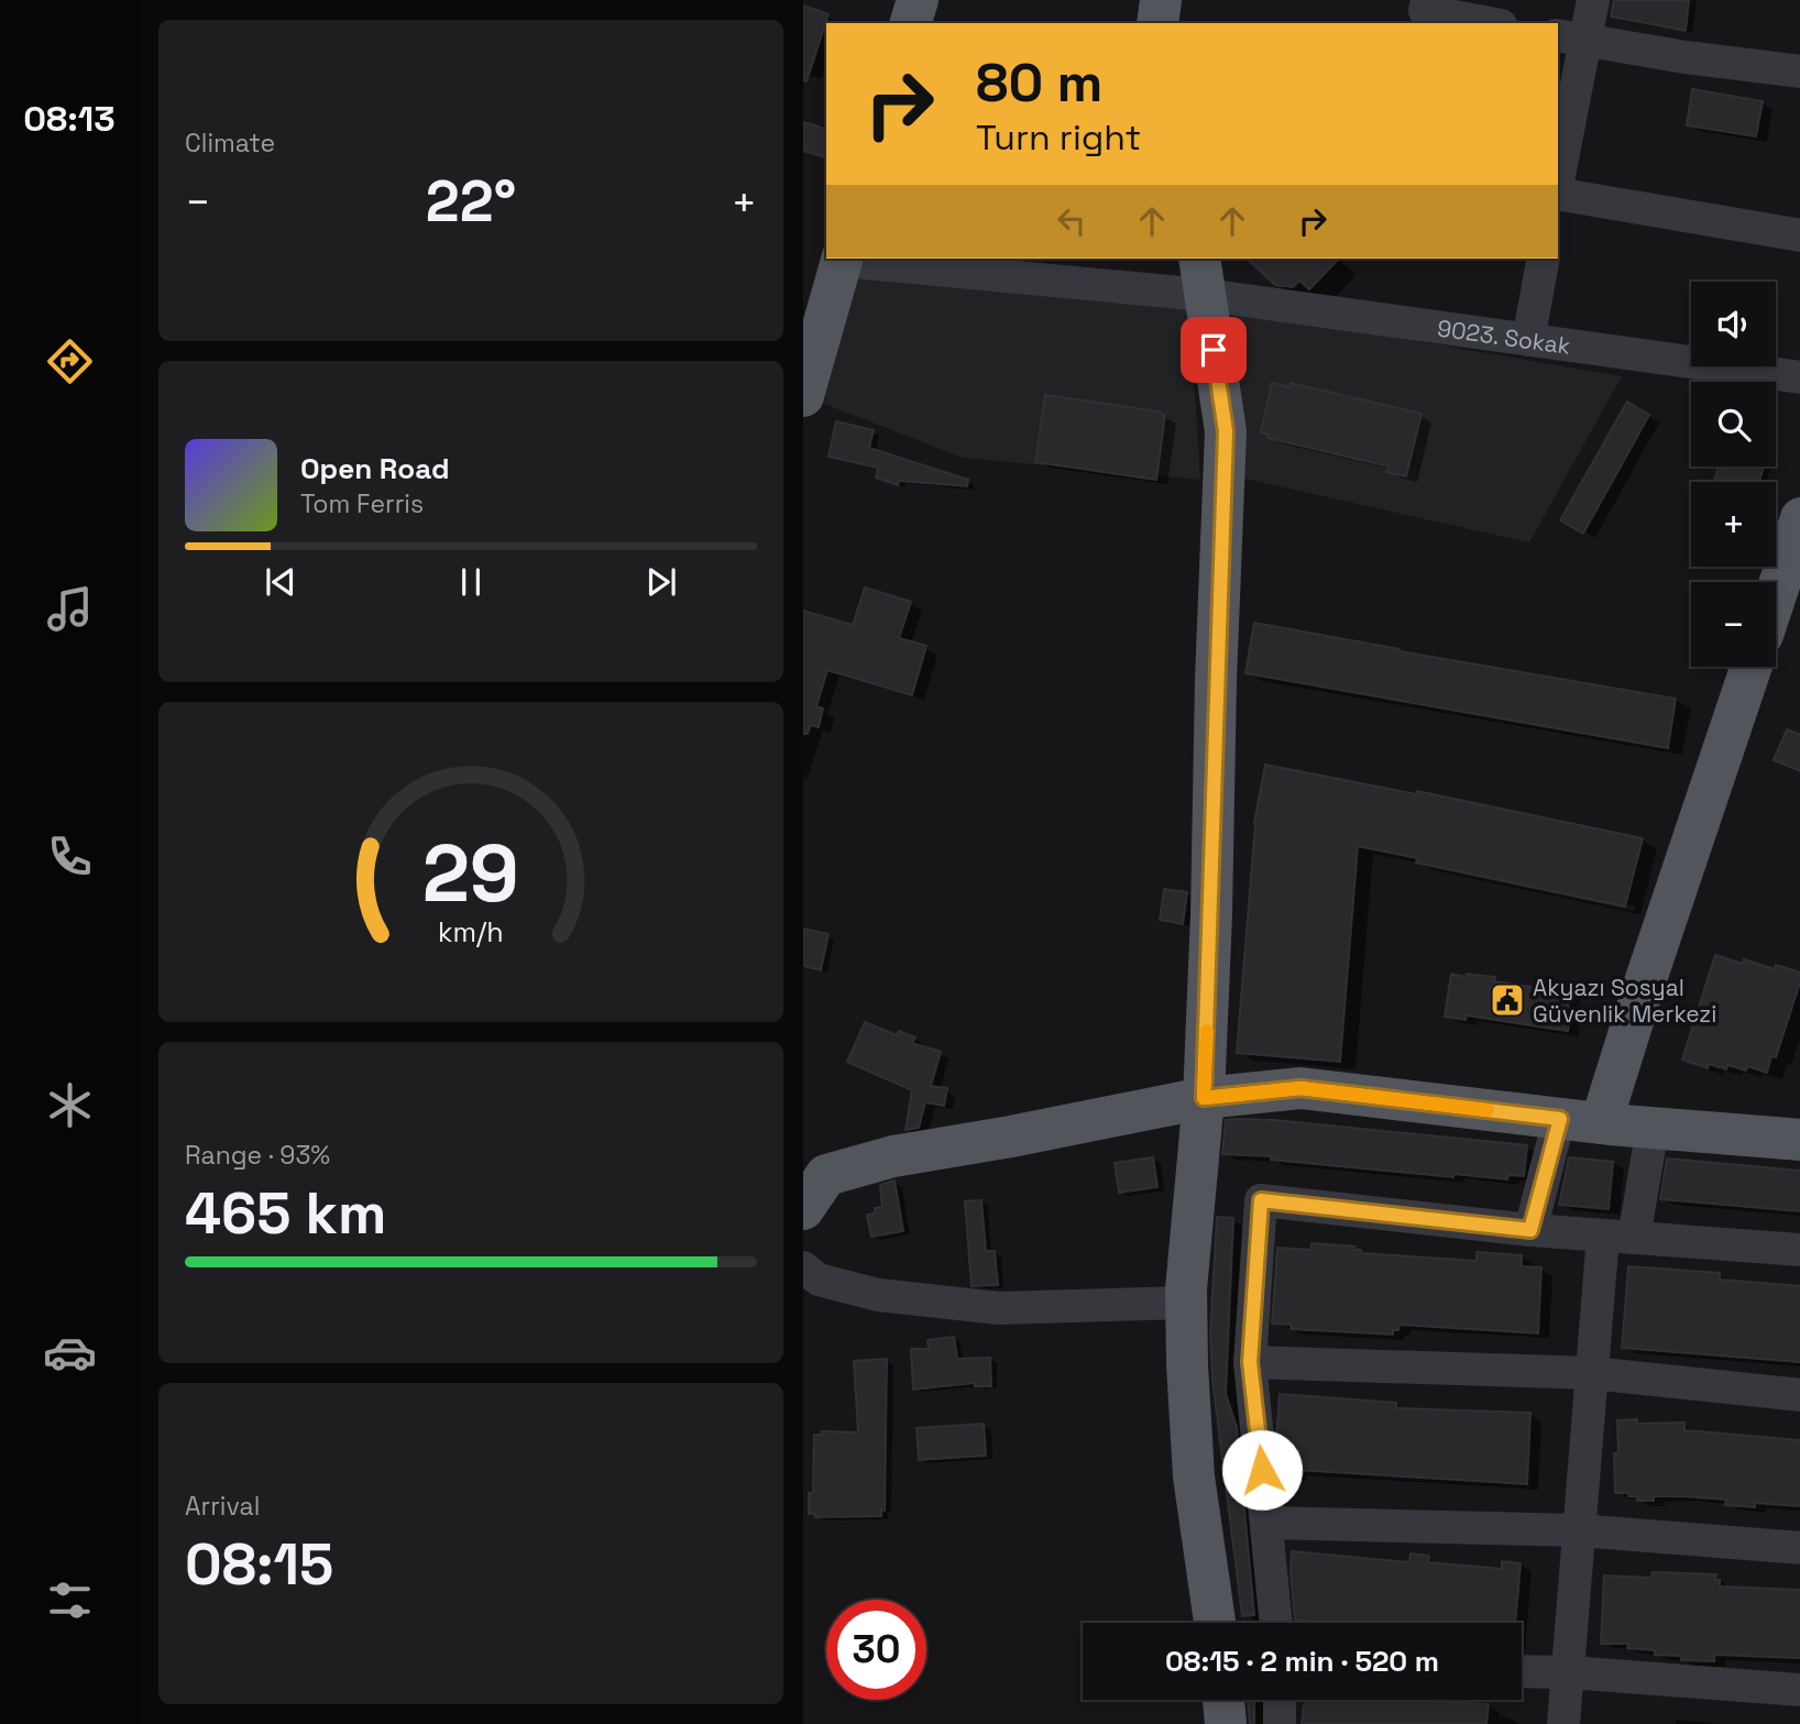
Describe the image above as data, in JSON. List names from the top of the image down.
{
  "streets": {
    "street": ["9023. Sokak"]
  },
  "places": {
    "public building": ["Akyazı Sosyal Güvenlik Merkezi"]
  },
  "page": {
    "tabs": "08:13",
    "tile": [
      "Climate",
      ["Range · 93%", "465 km"],
      ["Arrival", "08:15"]
    ],
    "turn": ["80 m", "Turn right"],
    "heat": ["−", "22°", "+"],
    "map_buttons": ["+", "−"],
    "song": ["Open Road", "Tom Ferris"],
    "limit": "30",
    "trip": "08:15 · 2 min · 520 m",
    "gauge": ["29", "km/h"]
  }
}
